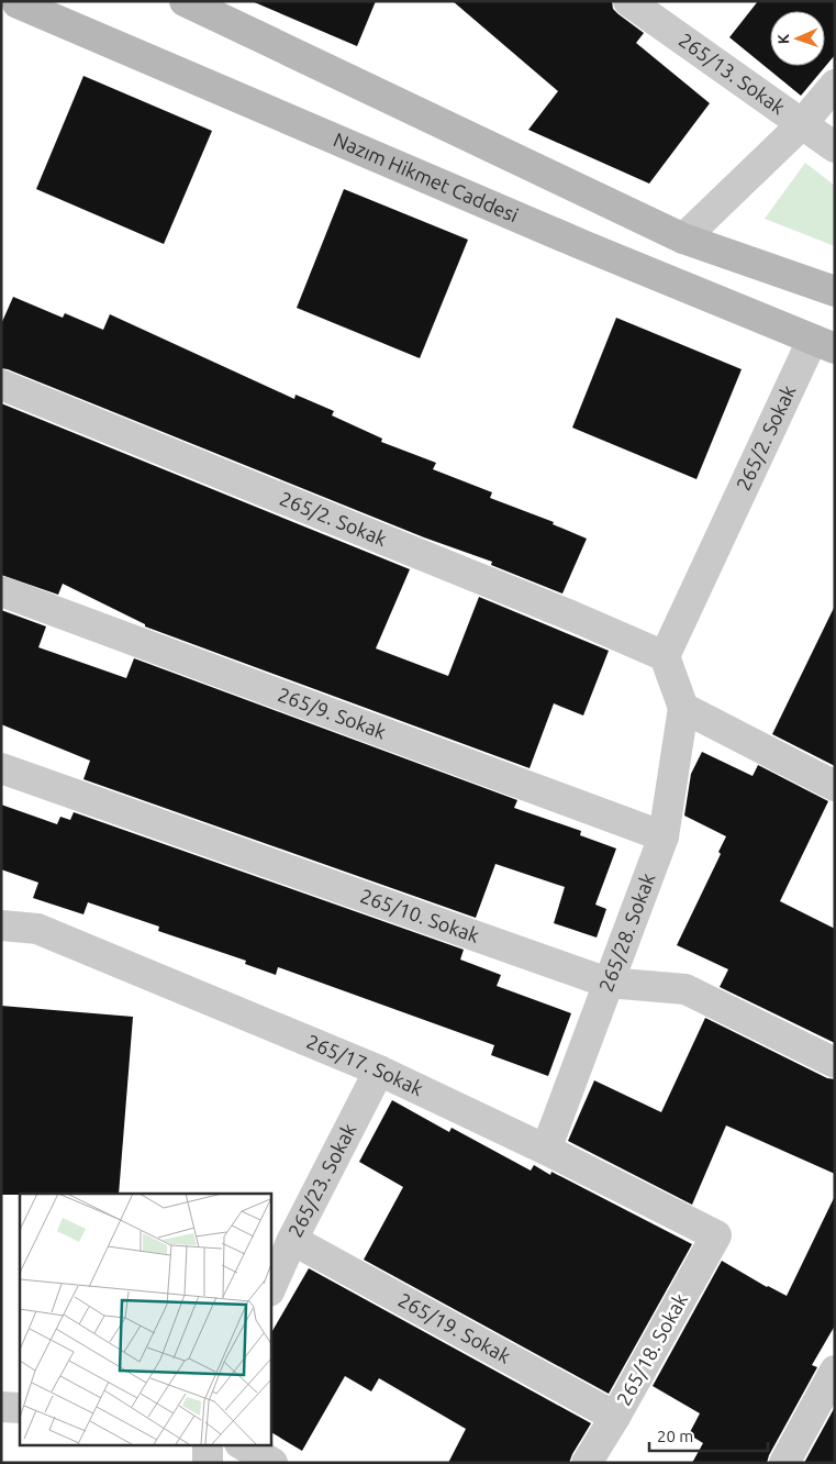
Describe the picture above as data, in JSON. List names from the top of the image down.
{
  "streets": {
    "main road": ["Nazım Hikmet Caddesi"],
    "street": [
      "265/13. Sokak",
      "265/2. Sokak",
      "265/9. Sokak",
      "265/10. Sokak",
      "265/28. Sokak",
      "265/17. Sokak",
      "265/23. Sokak",
      "265/19. Sokak",
      "265/18. Sokak"
    ]
  },
  "crossings": [
    ["Nazım Hikmet Caddesi", "265/2. Sokak"],
    ["265/9. Sokak", "265/28. Sokak"],
    ["265/10. Sokak", "265/28. Sokak"],
    ["265/28. Sokak", "265/17. Sokak"],
    ["265/17. Sokak", "265/23. Sokak"],
    ["265/17. Sokak", "265/18. Sokak"],
    ["265/23. Sokak", "265/19. Sokak"],
    ["265/19. Sokak", "265/18. Sokak"]
  ],
  "scale_bar": "20 m",
  "north": "left"
}
